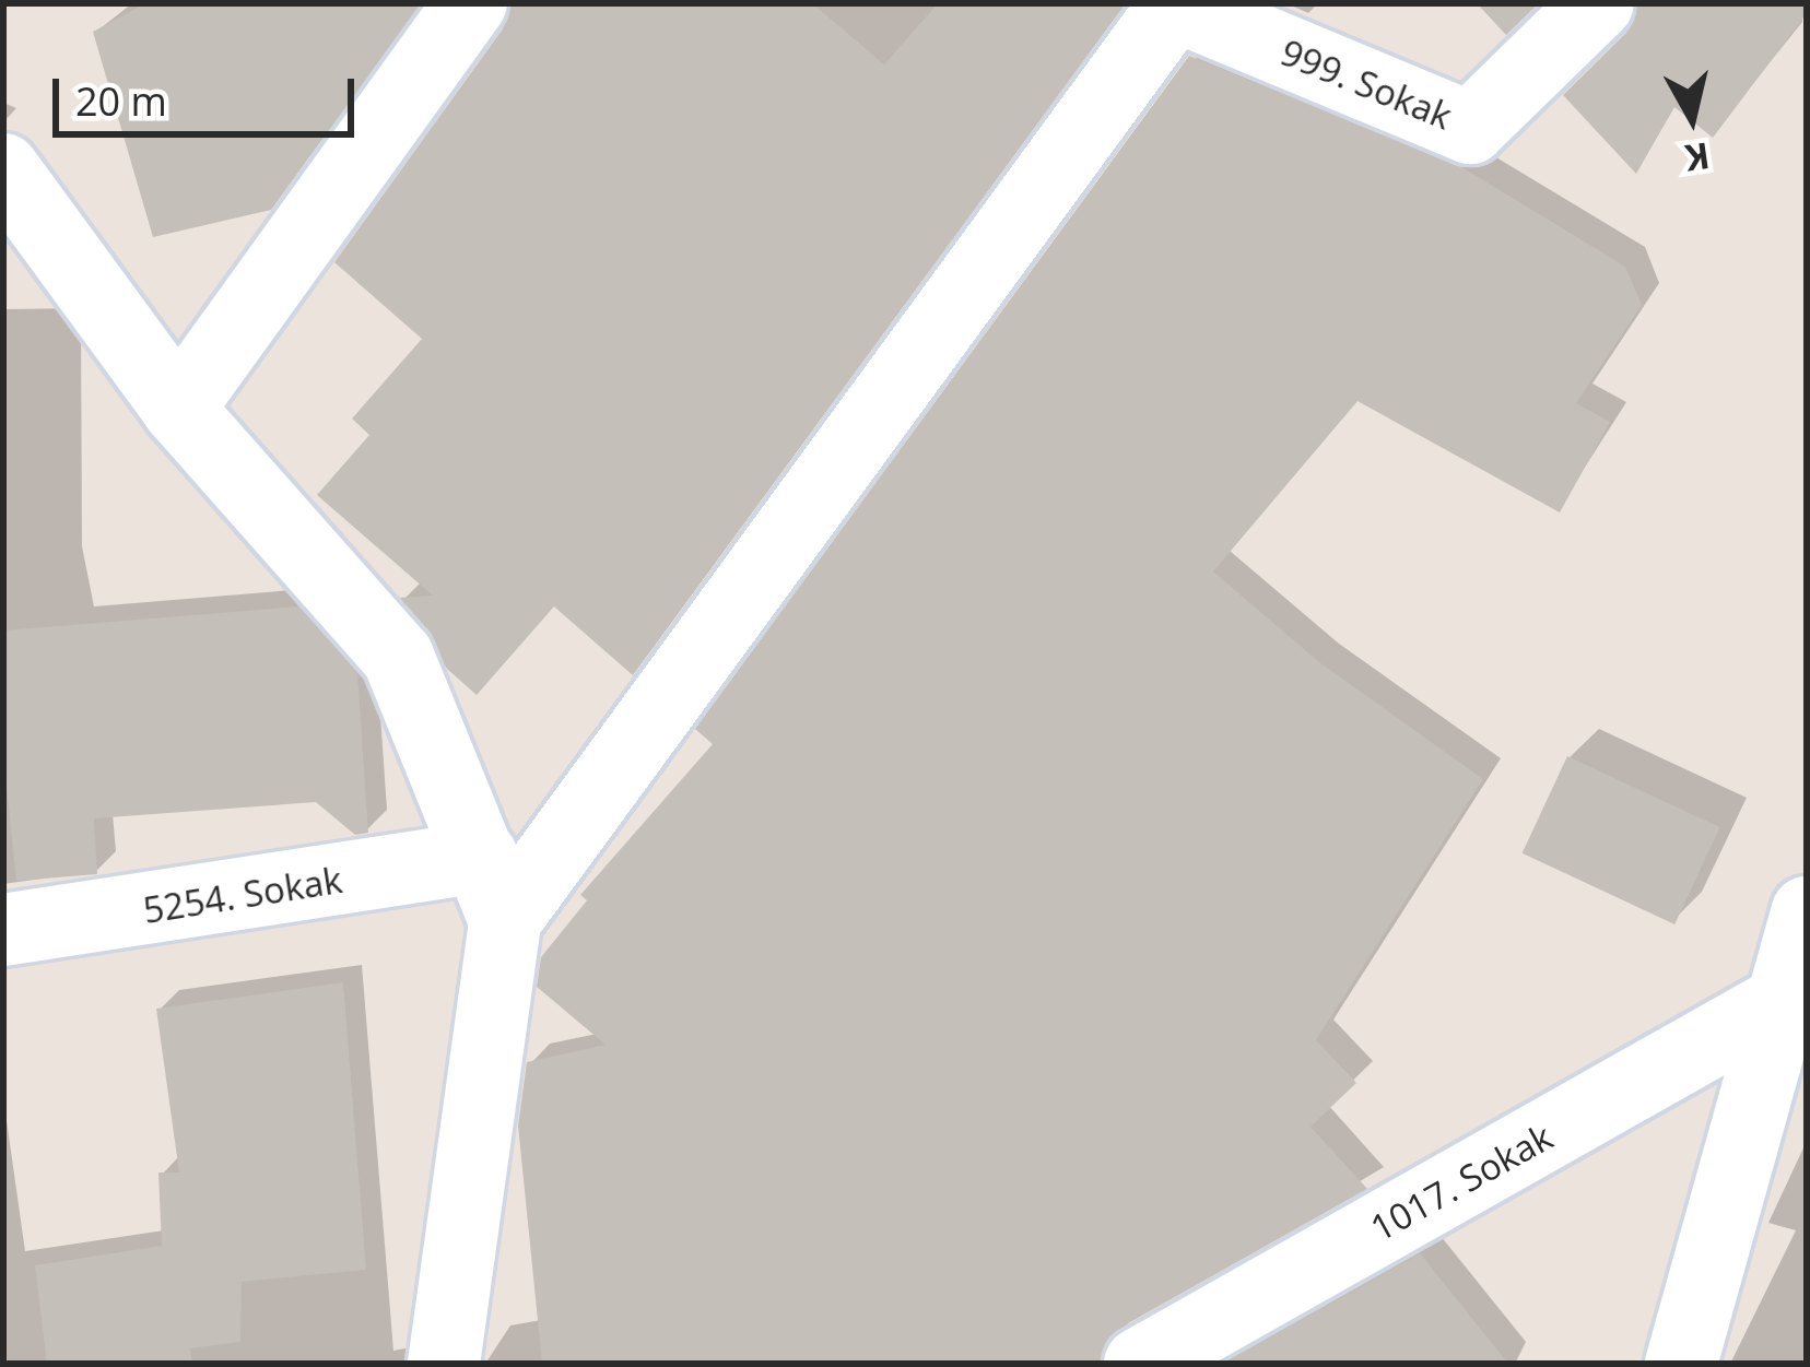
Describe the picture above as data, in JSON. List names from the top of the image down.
{
  "streets": {
    "street": ["999. Sokak", "5254. Sokak", "1017. Sokak"]
  },
  "scale_bar": "20 m",
  "north": "bottom"
}
